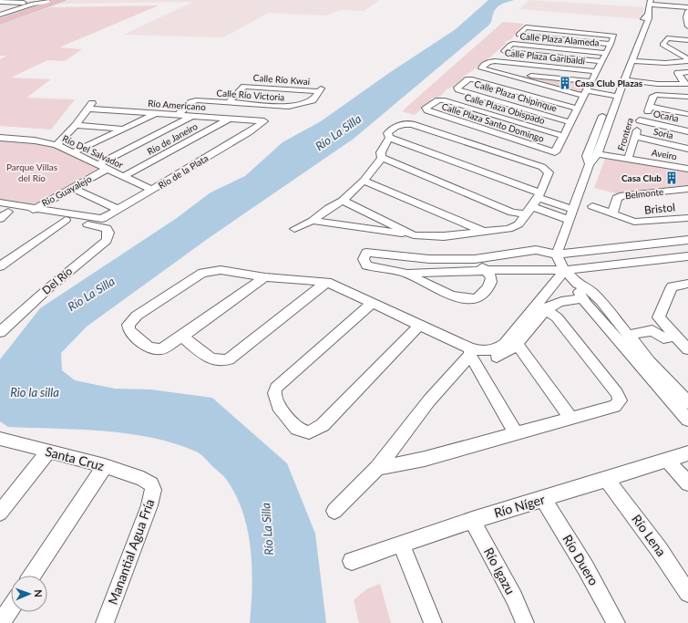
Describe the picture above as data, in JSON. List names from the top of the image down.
{
  "streets": {
    "street": [
      "Calle Plaza Alameda",
      "Calle Plaza Garibaldi",
      "Calle Río Kwai",
      "Calle Río Victoria",
      "Calle Plaza Chipinque",
      "Río Americano",
      "Calle Plaza Obispado",
      "Ocaña",
      "Calle Plaza Santo Domingo",
      "Soria",
      "Frontera",
      "Río de Janeiro",
      "Río Del Salvador",
      "Aveiro",
      "Río de la Plata",
      "Rio Guayalejo",
      "Belmonte",
      "Bristol",
      "Del Río",
      "Santa Cruz",
      "Río Níger",
      "Río Lena",
      "Manantial Agua Fría",
      "Río Duero",
      "Río Igazu"
    ]
  },
  "crossings": [
    ["Calle Río Kwai", "Calle Río Victoria"],
    ["Calle Río Victoria", "Río Americano"],
    ["Río Americano", "Río de Janeiro"],
    ["Río Americano", "Río de la Plata"],
    ["Río Americano", "Rio Guayalejo"],
    ["Calle Plaza Obispado", "Calle Plaza Santo Domingo"],
    ["Ocaña", "Frontera"],
    ["Soria", "Frontera"],
    ["Frontera", "Aveiro"],
    ["Río de Janeiro", "Río Del Salvador"],
    ["Río Del Salvador", "Río de la Plata"],
    ["Río Del Salvador", "Rio Guayalejo"],
    ["Río de la Plata", "Del Río"],
    ["Belmonte", "Bristol"],
    ["Santa Cruz", "Manantial Agua Fría"],
    ["Río Níger", "Río Lena"],
    ["Río Níger", "Río Duero"],
    ["Río Níger", "Río Igazu"]
  ],
  "water": ["Río La Silla", "Rio la silla"],
  "parks": ["Parque Villas del Río"],
  "places": {
    "building": ["Casa Club Plazas", "Casa Club"]
  },
  "north": "right"
}
